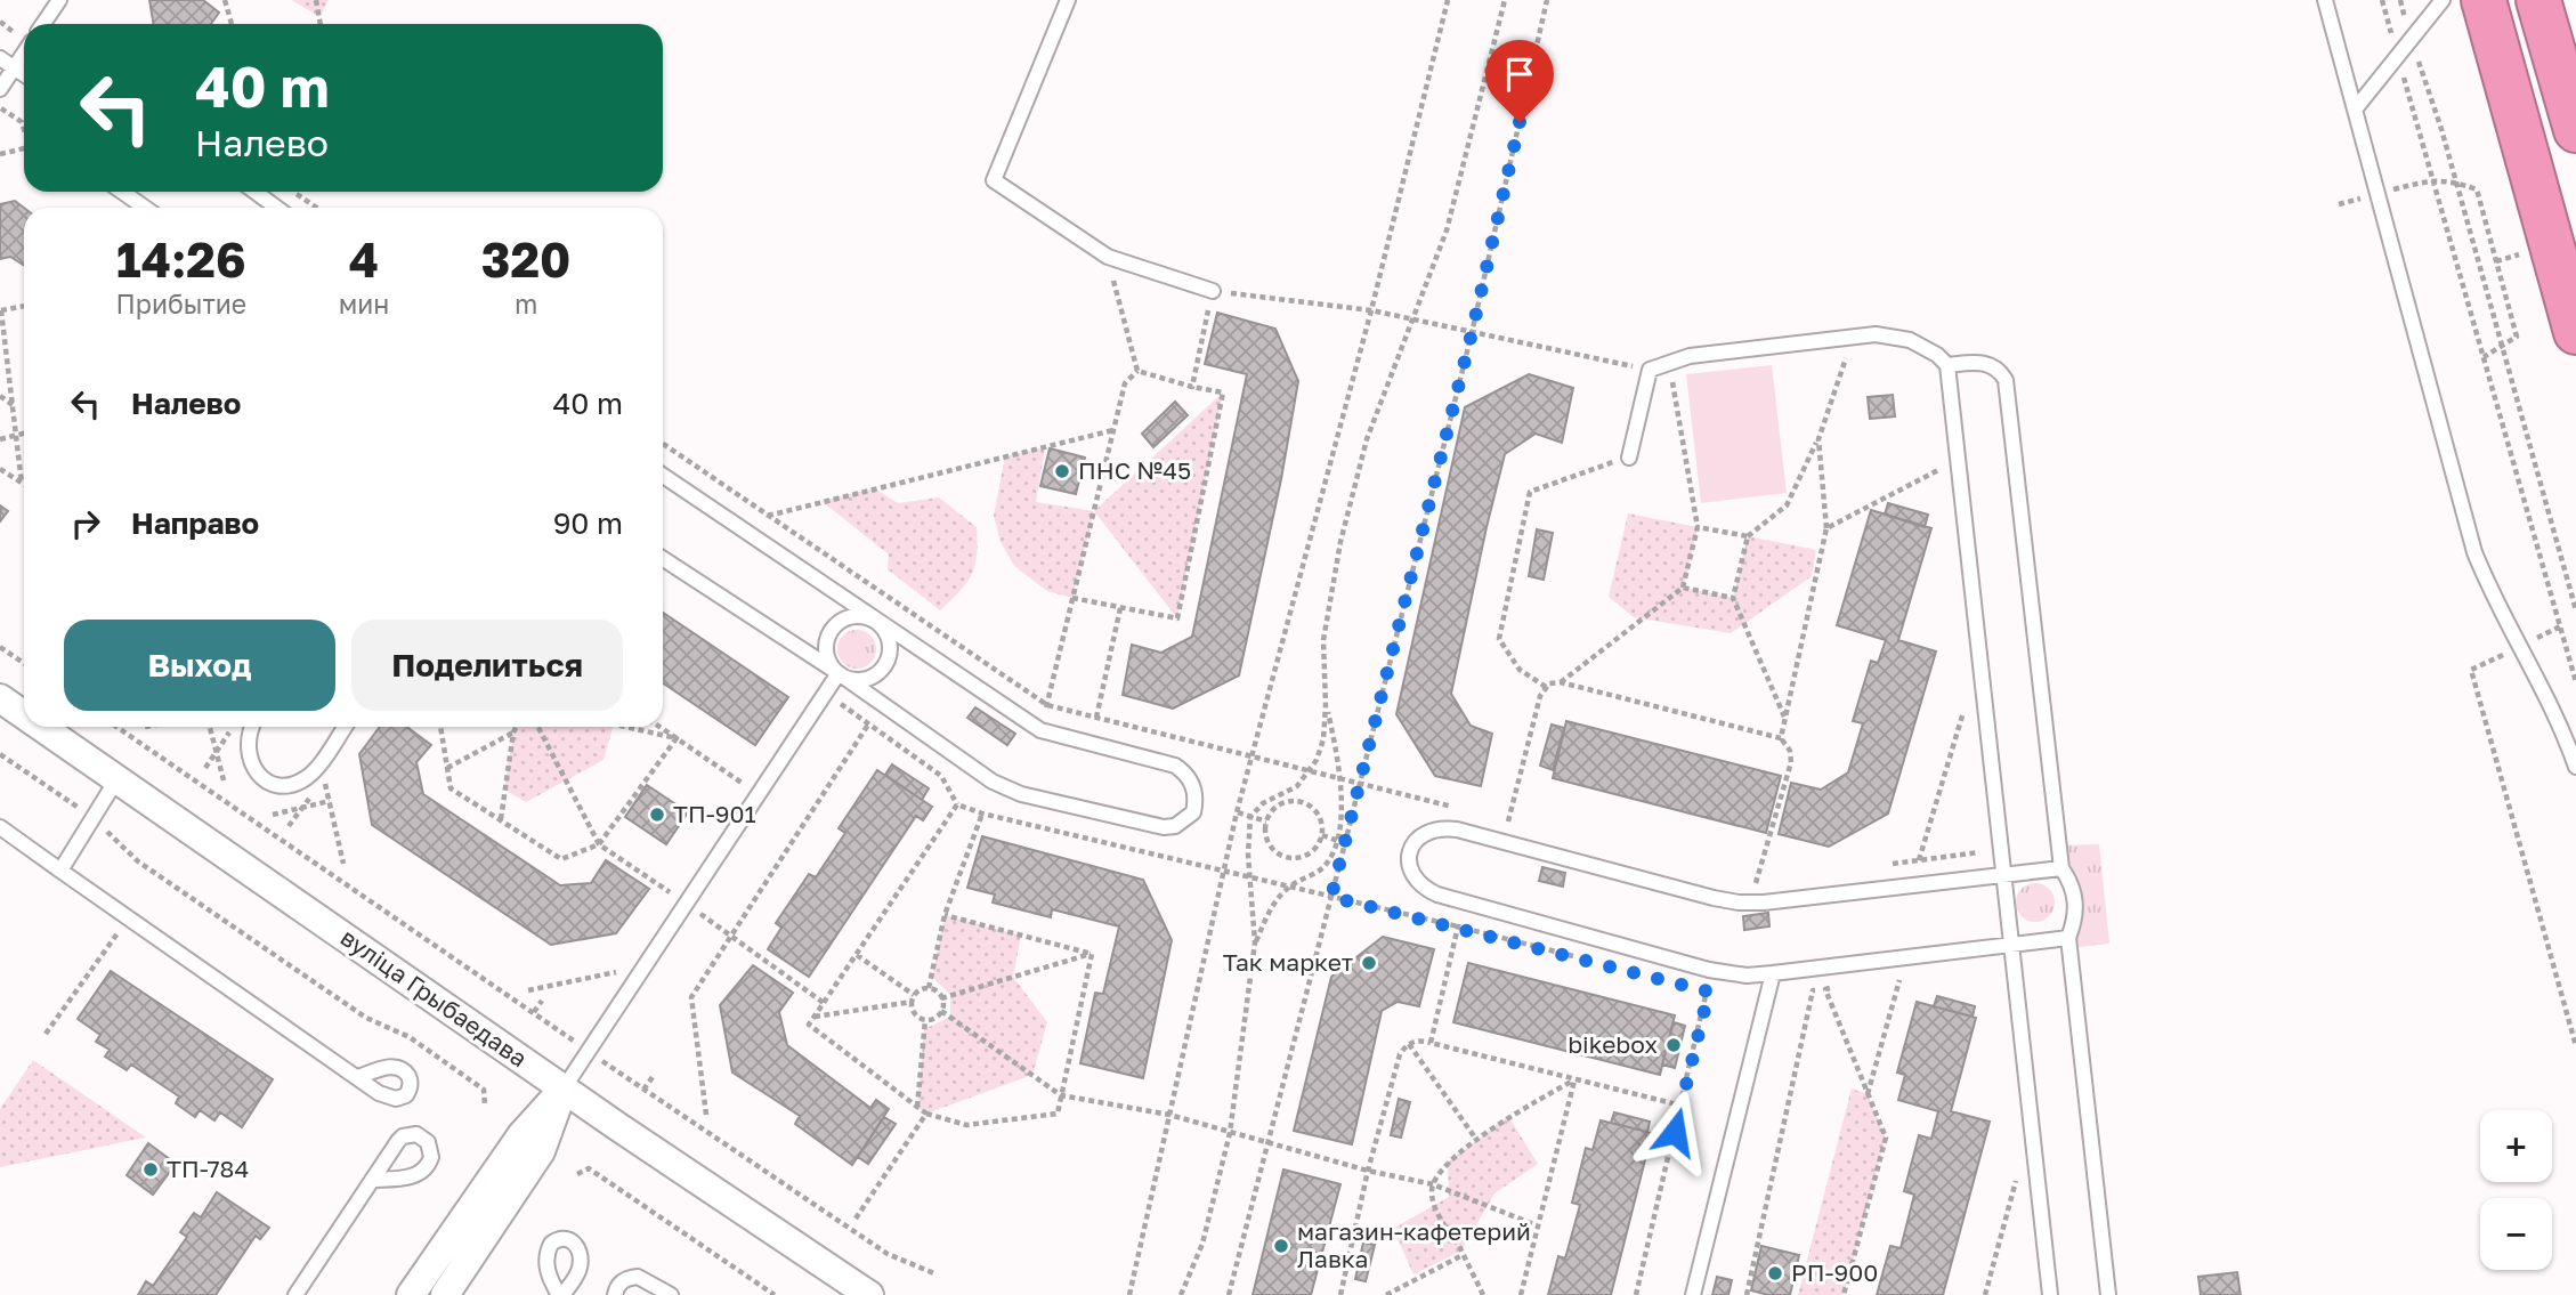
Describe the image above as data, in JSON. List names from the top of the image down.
{
  "streets": {
    "street": ["вуліца Грыбаедава"]
  },
  "places": [
    "ПНС №45",
    "ТП-901",
    "Так маркет",
    "bikebox",
    "ТП-784",
    "магазин-кафетерий Лавка",
    "РП-900"
  ],
  "page": {
    "turn": ["40 m", "Налево"],
    "eta": [
      "14:26",
      "Прибытие",
      "4",
      "мин",
      "320",
      "m"
    ],
    "list": [
      {
        "name": "Налево",
        "value": "40 m"
      },
      {
        "name": "Направо",
        "value": "90 m"
      }
    ],
    "buttons": ["Выход", "Поделиться"],
    "map_buttons": ["+", "−"]
  }
}
